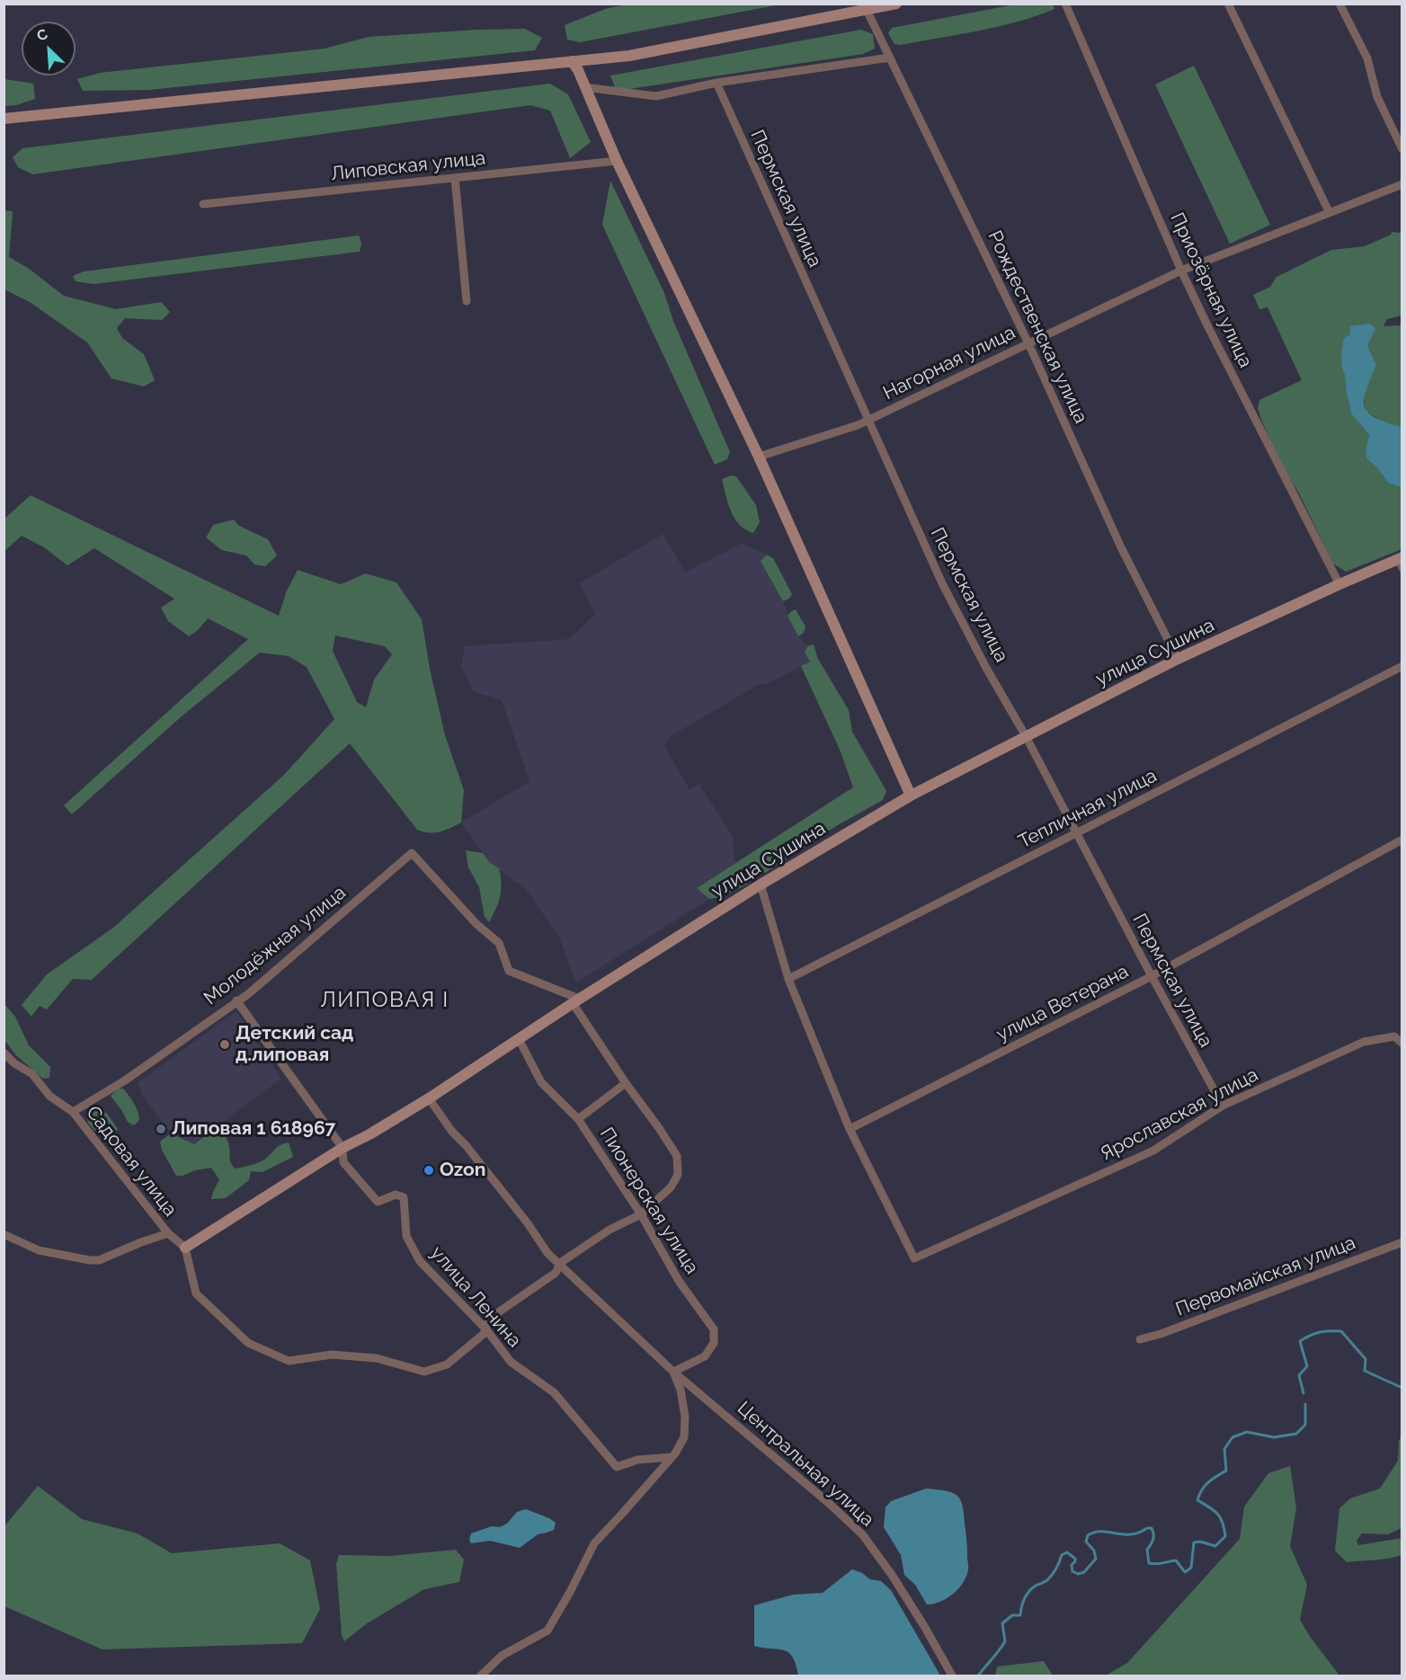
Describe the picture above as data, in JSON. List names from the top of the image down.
{
  "streets": {
    "street": [
      "Липовская улица",
      "Пермская улица",
      "Приозёрная улица",
      "Рождественская улица",
      "Нагорная улица",
      "улица Сушина",
      "Тепличная улица",
      "Молодёжная улица",
      "улица Ветерана",
      "Ярославская улица",
      "Садовая улица",
      "Пионерская улица",
      "Первомайская улица",
      "улица Ленина",
      "Центральная улица"
    ]
  },
  "crossings": [
    ["Пермская улица", "Нагорная улица"],
    ["Пермская улица", "улица Сушина"],
    ["Пермская улица", "Тепличная улица"],
    ["Пермская улица", "улица Ветерана"],
    ["Пермская улица", "Ярославская улица"],
    ["Приозёрная улица", "Нагорная улица"],
    ["Приозёрная улица", "улица Сушина"],
    ["Рождественская улица", "Нагорная улица"],
    ["Рождественская улица", "улица Сушина"],
    ["улица Сушина", "Молодёжная улица"],
    ["улица Сушина", "Садовая улица"],
    ["улица Сушина", "Пионерская улица"],
    ["улица Сушина", "улица Ленина"],
    ["улица Сушина", "Центральная улица"],
    ["Молодёжная улица", "Садовая улица"],
    ["Молодёжная улица", "улица Ленина"],
    ["улица Ветерана", "Ярославская улица"],
    ["Пионерская улица", "Центральная улица"],
    ["улица Ленина", "Центральная улица"]
  ],
  "districts": ["ЛИПОВАЯ I"],
  "places": ["Детский сад д.липовая", "Липовая 1 618967", "Ozon"],
  "north": "top left"
}
